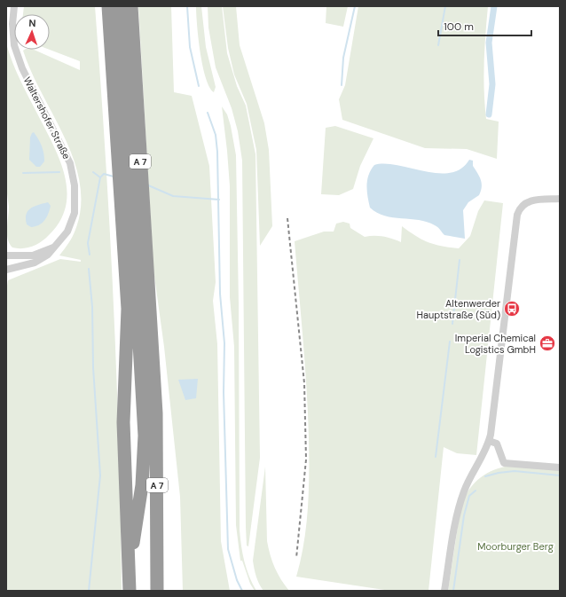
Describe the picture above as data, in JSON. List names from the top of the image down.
{
  "streets": {
    "highway": ["A 7"],
    "street": ["Waltershofer Straße"]
  },
  "parks": ["Moorburger Berg"],
  "places": {
    "bus stop": ["Altenwerder Hauptstraße (Süd)"],
    "office": ["Imperial Chemical Logistics GmbH"]
  },
  "scale_bar": "100 m",
  "north": "top"
}
